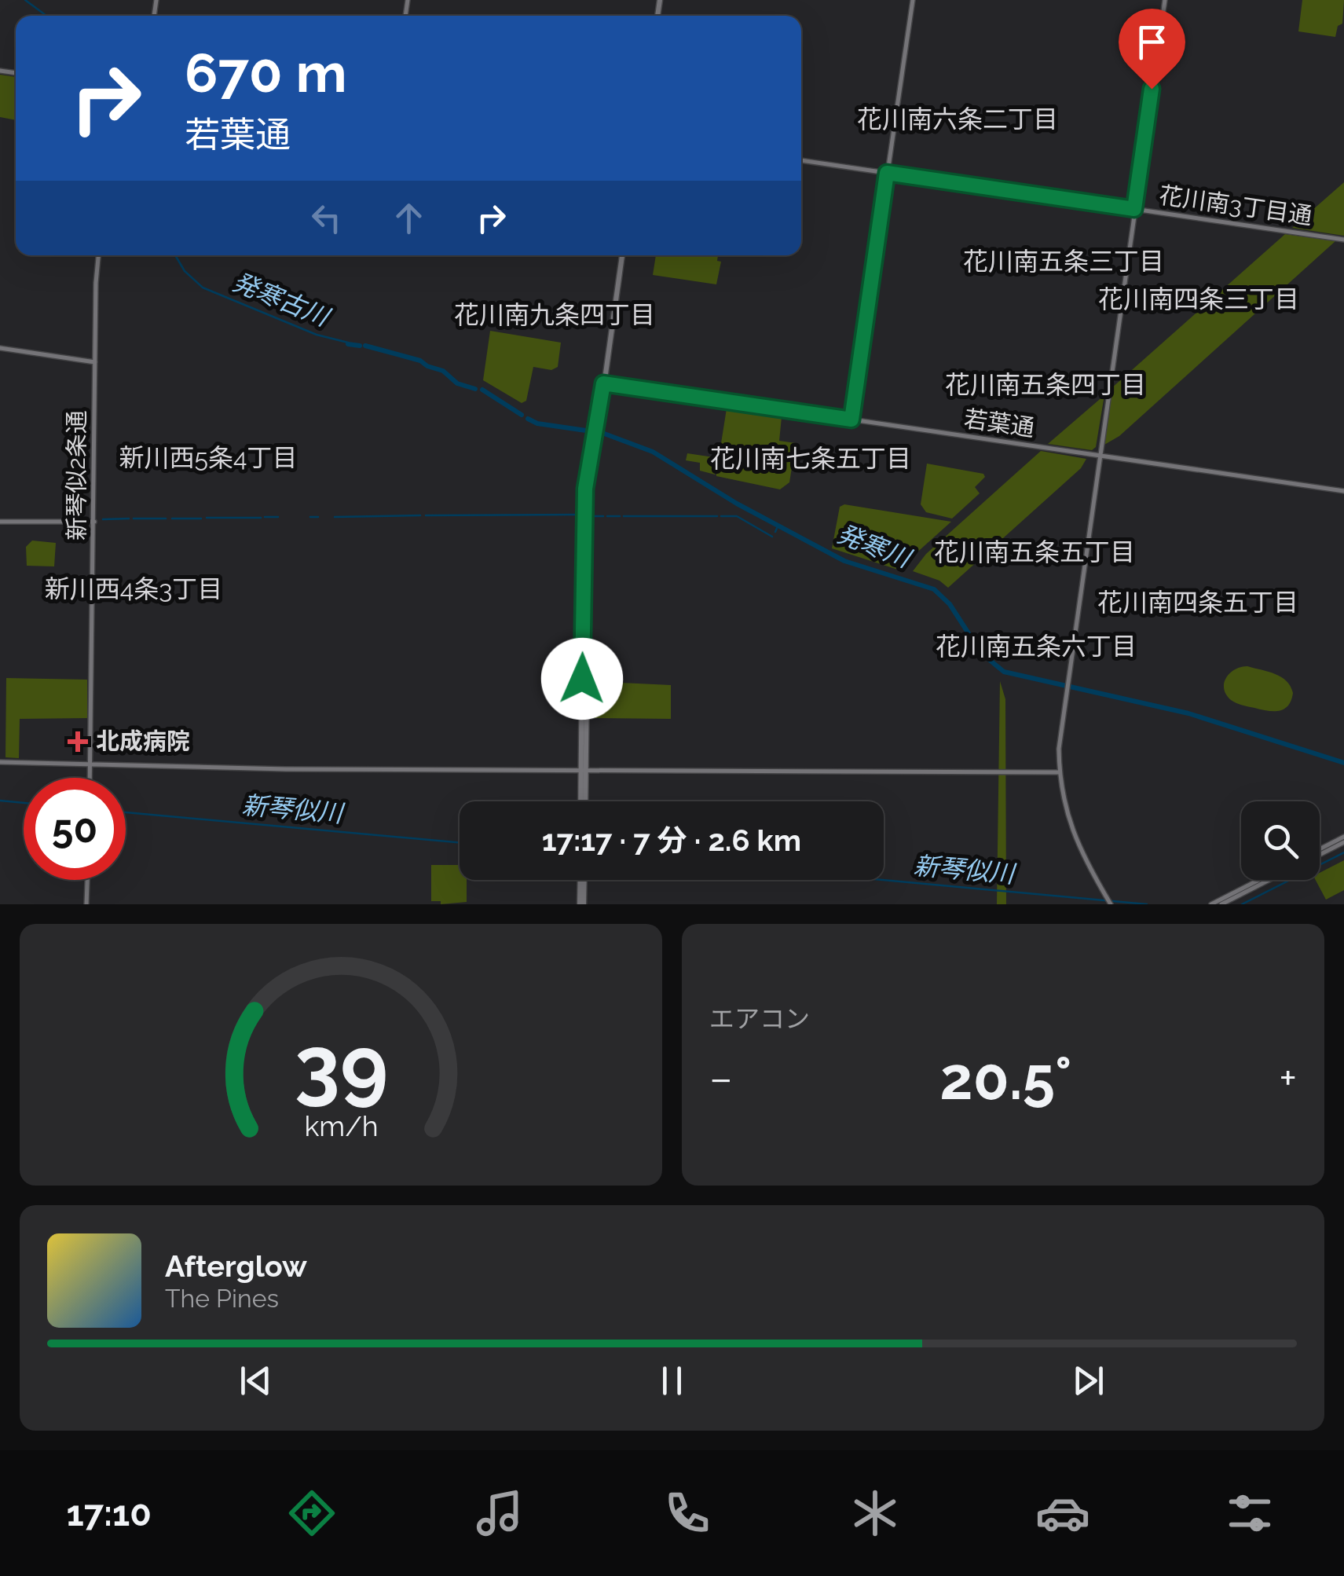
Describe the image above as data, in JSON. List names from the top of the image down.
{
  "streets": {
    "street": ["花川南3丁目通", "若葉通", "新琴似2条通"]
  },
  "districts": [
    "花川南六条二丁目",
    "花川南五条三丁目",
    "花川南四条三丁目",
    "花川南九条四丁目",
    "花川南五条四丁目",
    "新川西5条4丁目",
    "花川南七条五丁目",
    "花川南五条五丁目",
    "新川西4条3丁目",
    "花川南四条五丁目",
    "花川南五条六丁目"
  ],
  "water": ["発寒古川", "発寒川", "新琴似川"],
  "places": {
    "health": ["北成病院"]
  },
  "page": {
    "turn": ["670 m", "若葉通"],
    "limit": "50",
    "trip": "17:17 · 7 分 · 2.6 km",
    "tile": "エアコン",
    "heat": ["−", "20.5°", "+"],
    "song": ["Afterglow", "The Pines"],
    "tabs": "17:10",
    "gauge": ["39", "km/h"]
  }
}
